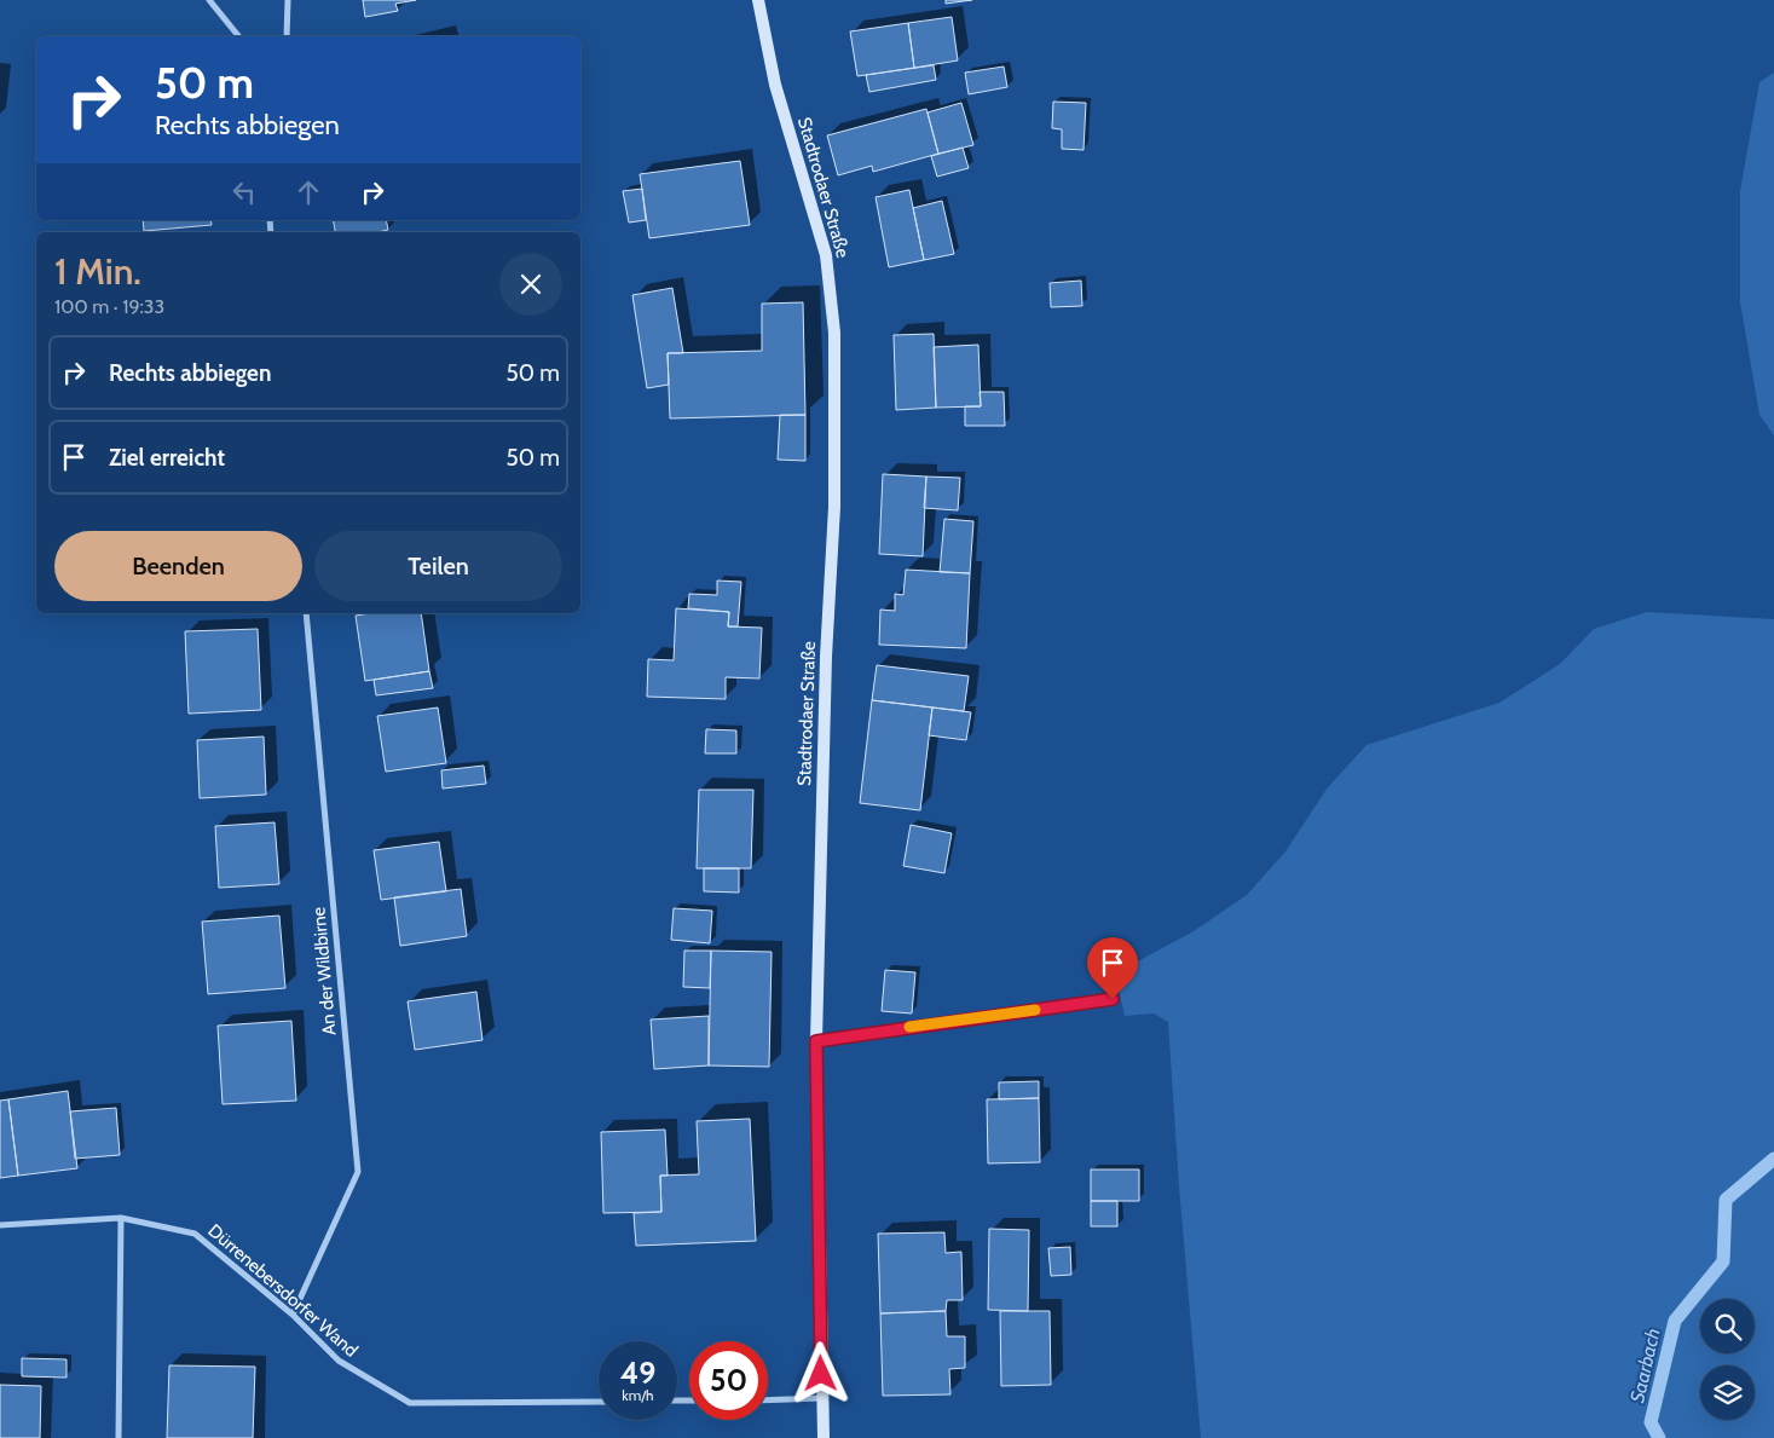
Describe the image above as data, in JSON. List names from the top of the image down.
{
  "streets": {
    "main road": ["Stadtrodaer Straße"],
    "street": ["An der Wildbirne", "Dürrenebersdorfer Wand"]
  },
  "crossings": [
    ["An der Wildbirne", "Dürrenebersdorfer Wand"]
  ],
  "water": ["Saarbach"],
  "page": {
    "turn": ["50 m", "Rechts abbiegen"],
    "heading": ["1 Min.", "100 m · 19:33"],
    "list": [
      {
        "name": "Rechts abbiegen",
        "value": "50 m"
      },
      {
        "name": "Ziel erreicht",
        "value": "50 m"
      }
    ],
    "buttons": ["Beenden", "Teilen"],
    "speed": "49 km/h",
    "limit": "50"
  }
}
